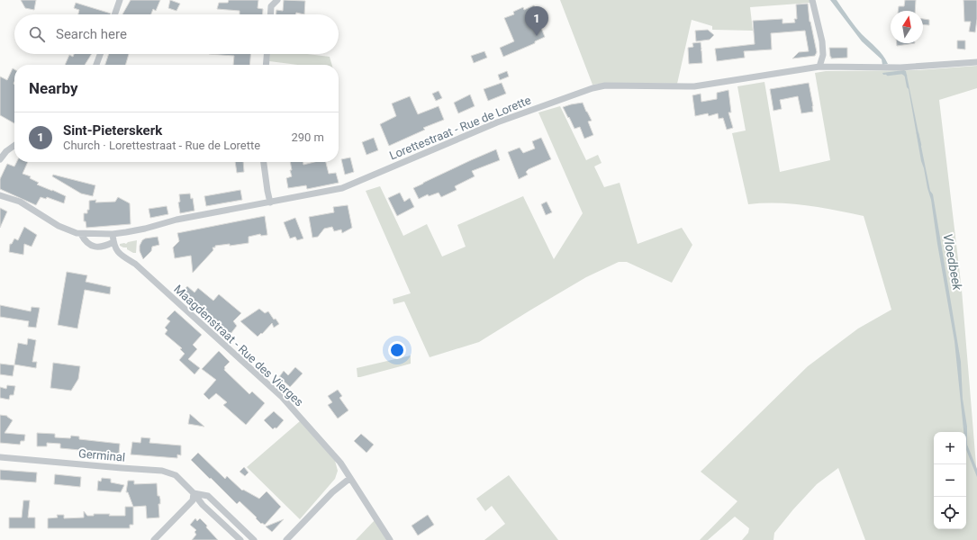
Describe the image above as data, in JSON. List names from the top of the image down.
{
  "streets": {
    "street": ["Lorettestraat - Rue de Lorette", "Maagdenstraat - Rue des Vierges", "Germinal"]
  },
  "water": ["Vloedbeek"],
  "north": "top",
  "page": {
    "pins": "1",
    "search": "Search here",
    "heading": "Nearby",
    "list": [
      {
        "mark": "1",
        "name": "Sint-Pieterskerk",
        "note": "Church · Lorettestraat - Rue de Lorette",
        "value": "290 m"
      }
    ],
    "map_buttons": ["+", "−"]
  }
}
